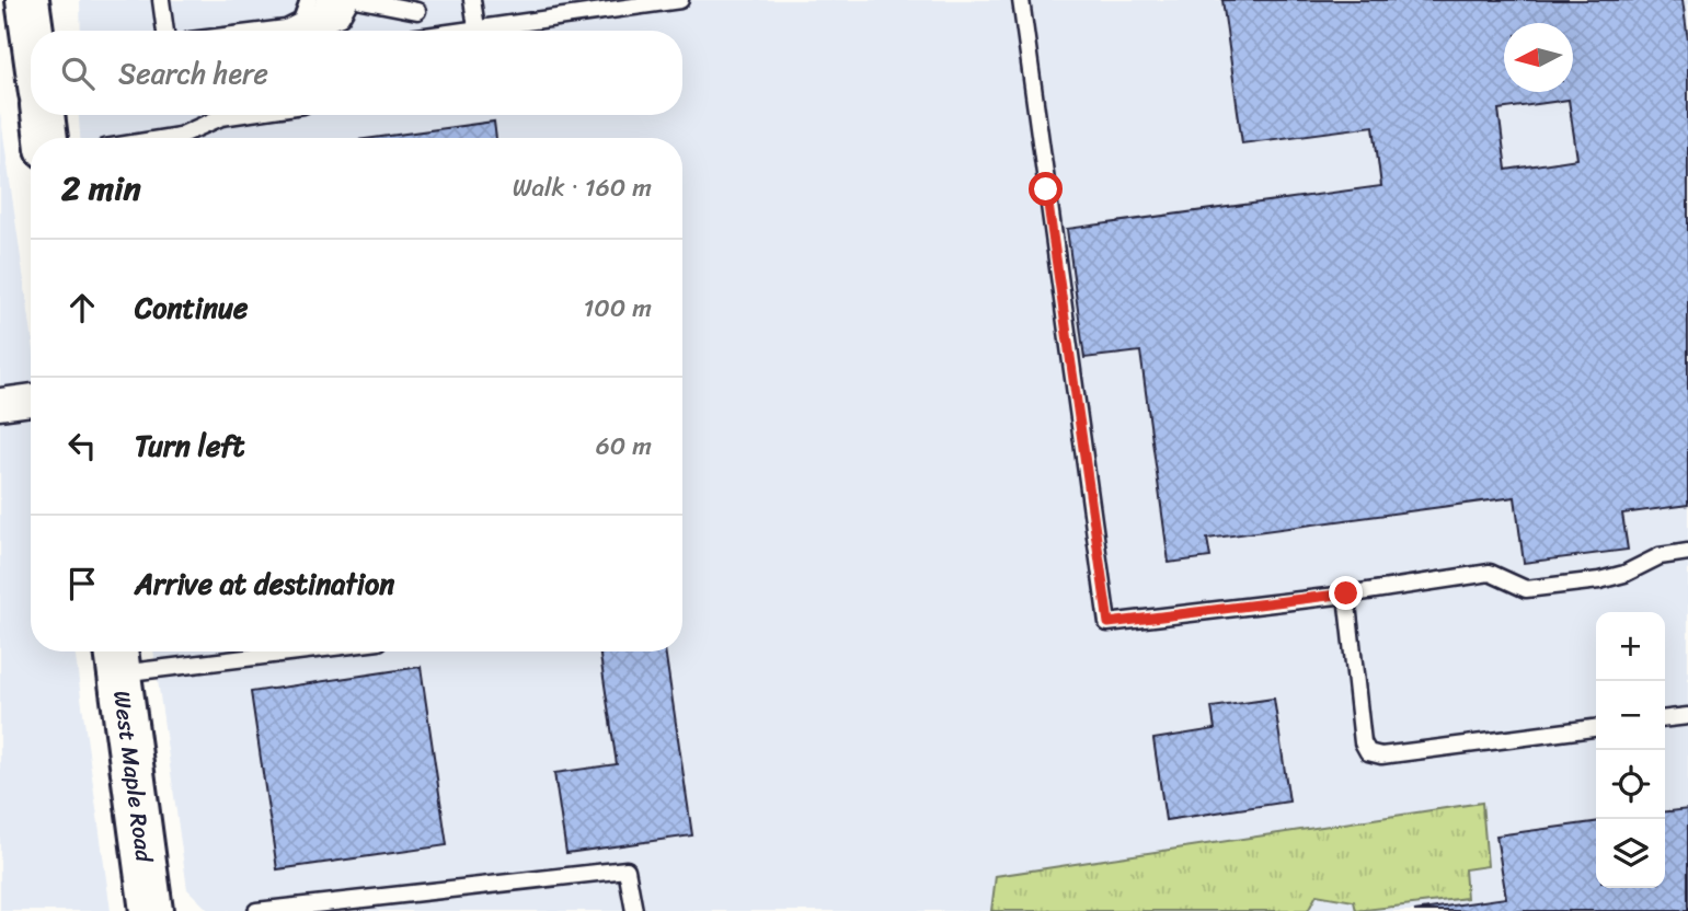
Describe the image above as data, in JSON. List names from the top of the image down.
{
  "streets": {
    "main road": ["West Maple Road"]
  },
  "north": "left",
  "page": {
    "search": "Search here",
    "heading": ["2 min", "Walk · 160 m"],
    "list": [
      ["Continue", "100 m"],
      ["Turn left", "60 m"],
      "Arrive at destination"
    ],
    "map_buttons": ["+", "−"]
  }
}
